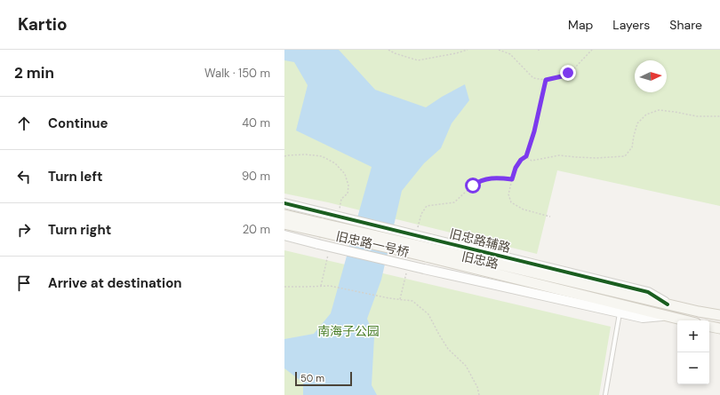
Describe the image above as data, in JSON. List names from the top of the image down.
{
  "streets": {
    "main road": ["旧忠路一号桥", "旧忠路"],
    "street": ["旧忠路辅路"]
  },
  "crossings": [
    ["旧忠路辅路", "旧忠路一号桥"],
    ["旧忠路辅路", "旧忠路"],
    ["旧忠路一号桥", "旧忠路"]
  ],
  "parks": ["南海子公园"],
  "scale_bar": "50 m",
  "north": "right",
  "page": {
    "header": "Kartio",
    "nav": ["Map", "Layers", "Share"],
    "heading": ["2 min", "Walk · 150 m"],
    "list": [
      ["Continue", "40 m"],
      ["Turn left", "90 m"],
      ["Turn right", "20 m"],
      "Arrive at destination"
    ],
    "map_buttons": ["+", "−"],
    "scale": "50 m"
  }
}
